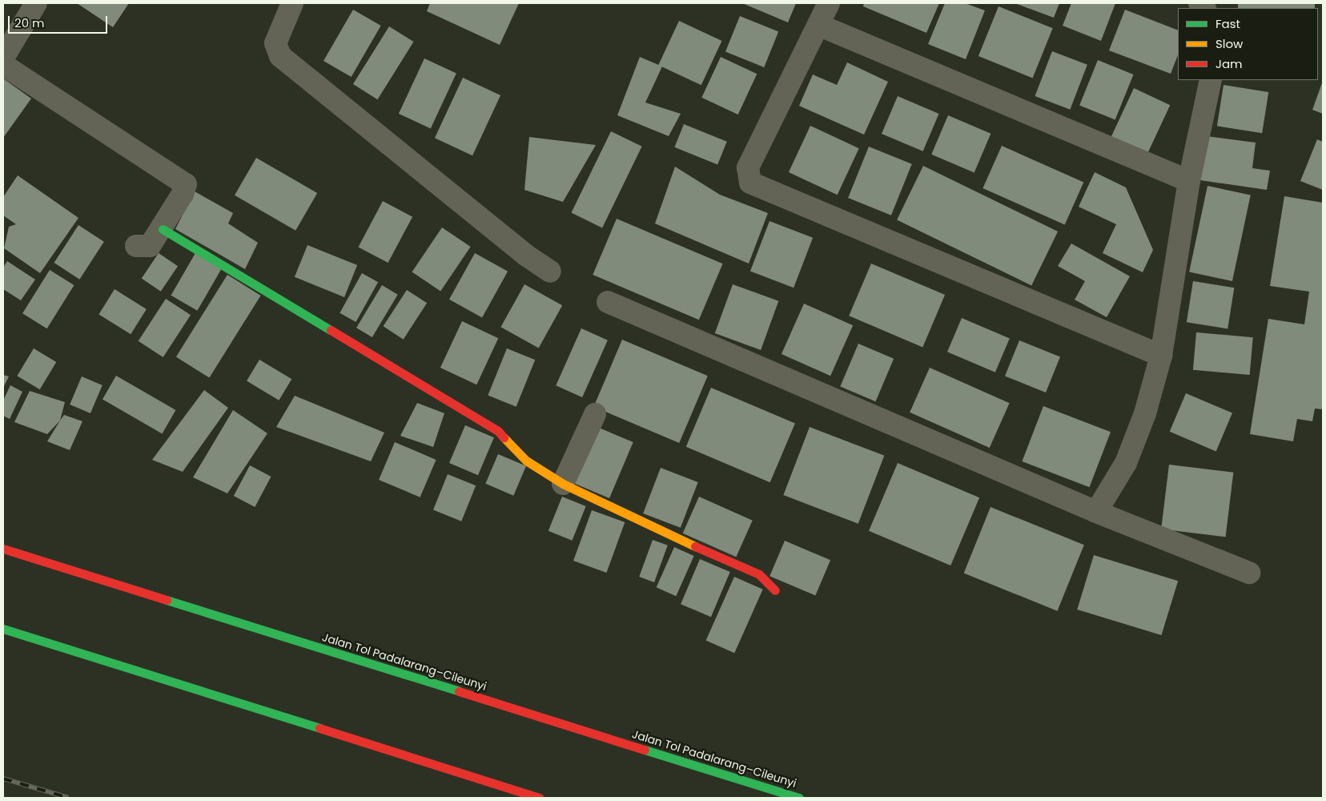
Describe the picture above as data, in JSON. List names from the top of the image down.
{
  "streets": {
    "main road": ["Jalan Tol Padalarang–Cileunyi"]
  },
  "legend": ["Fast", "Slow", "Jam"],
  "scale_bar": "20 m"
}
